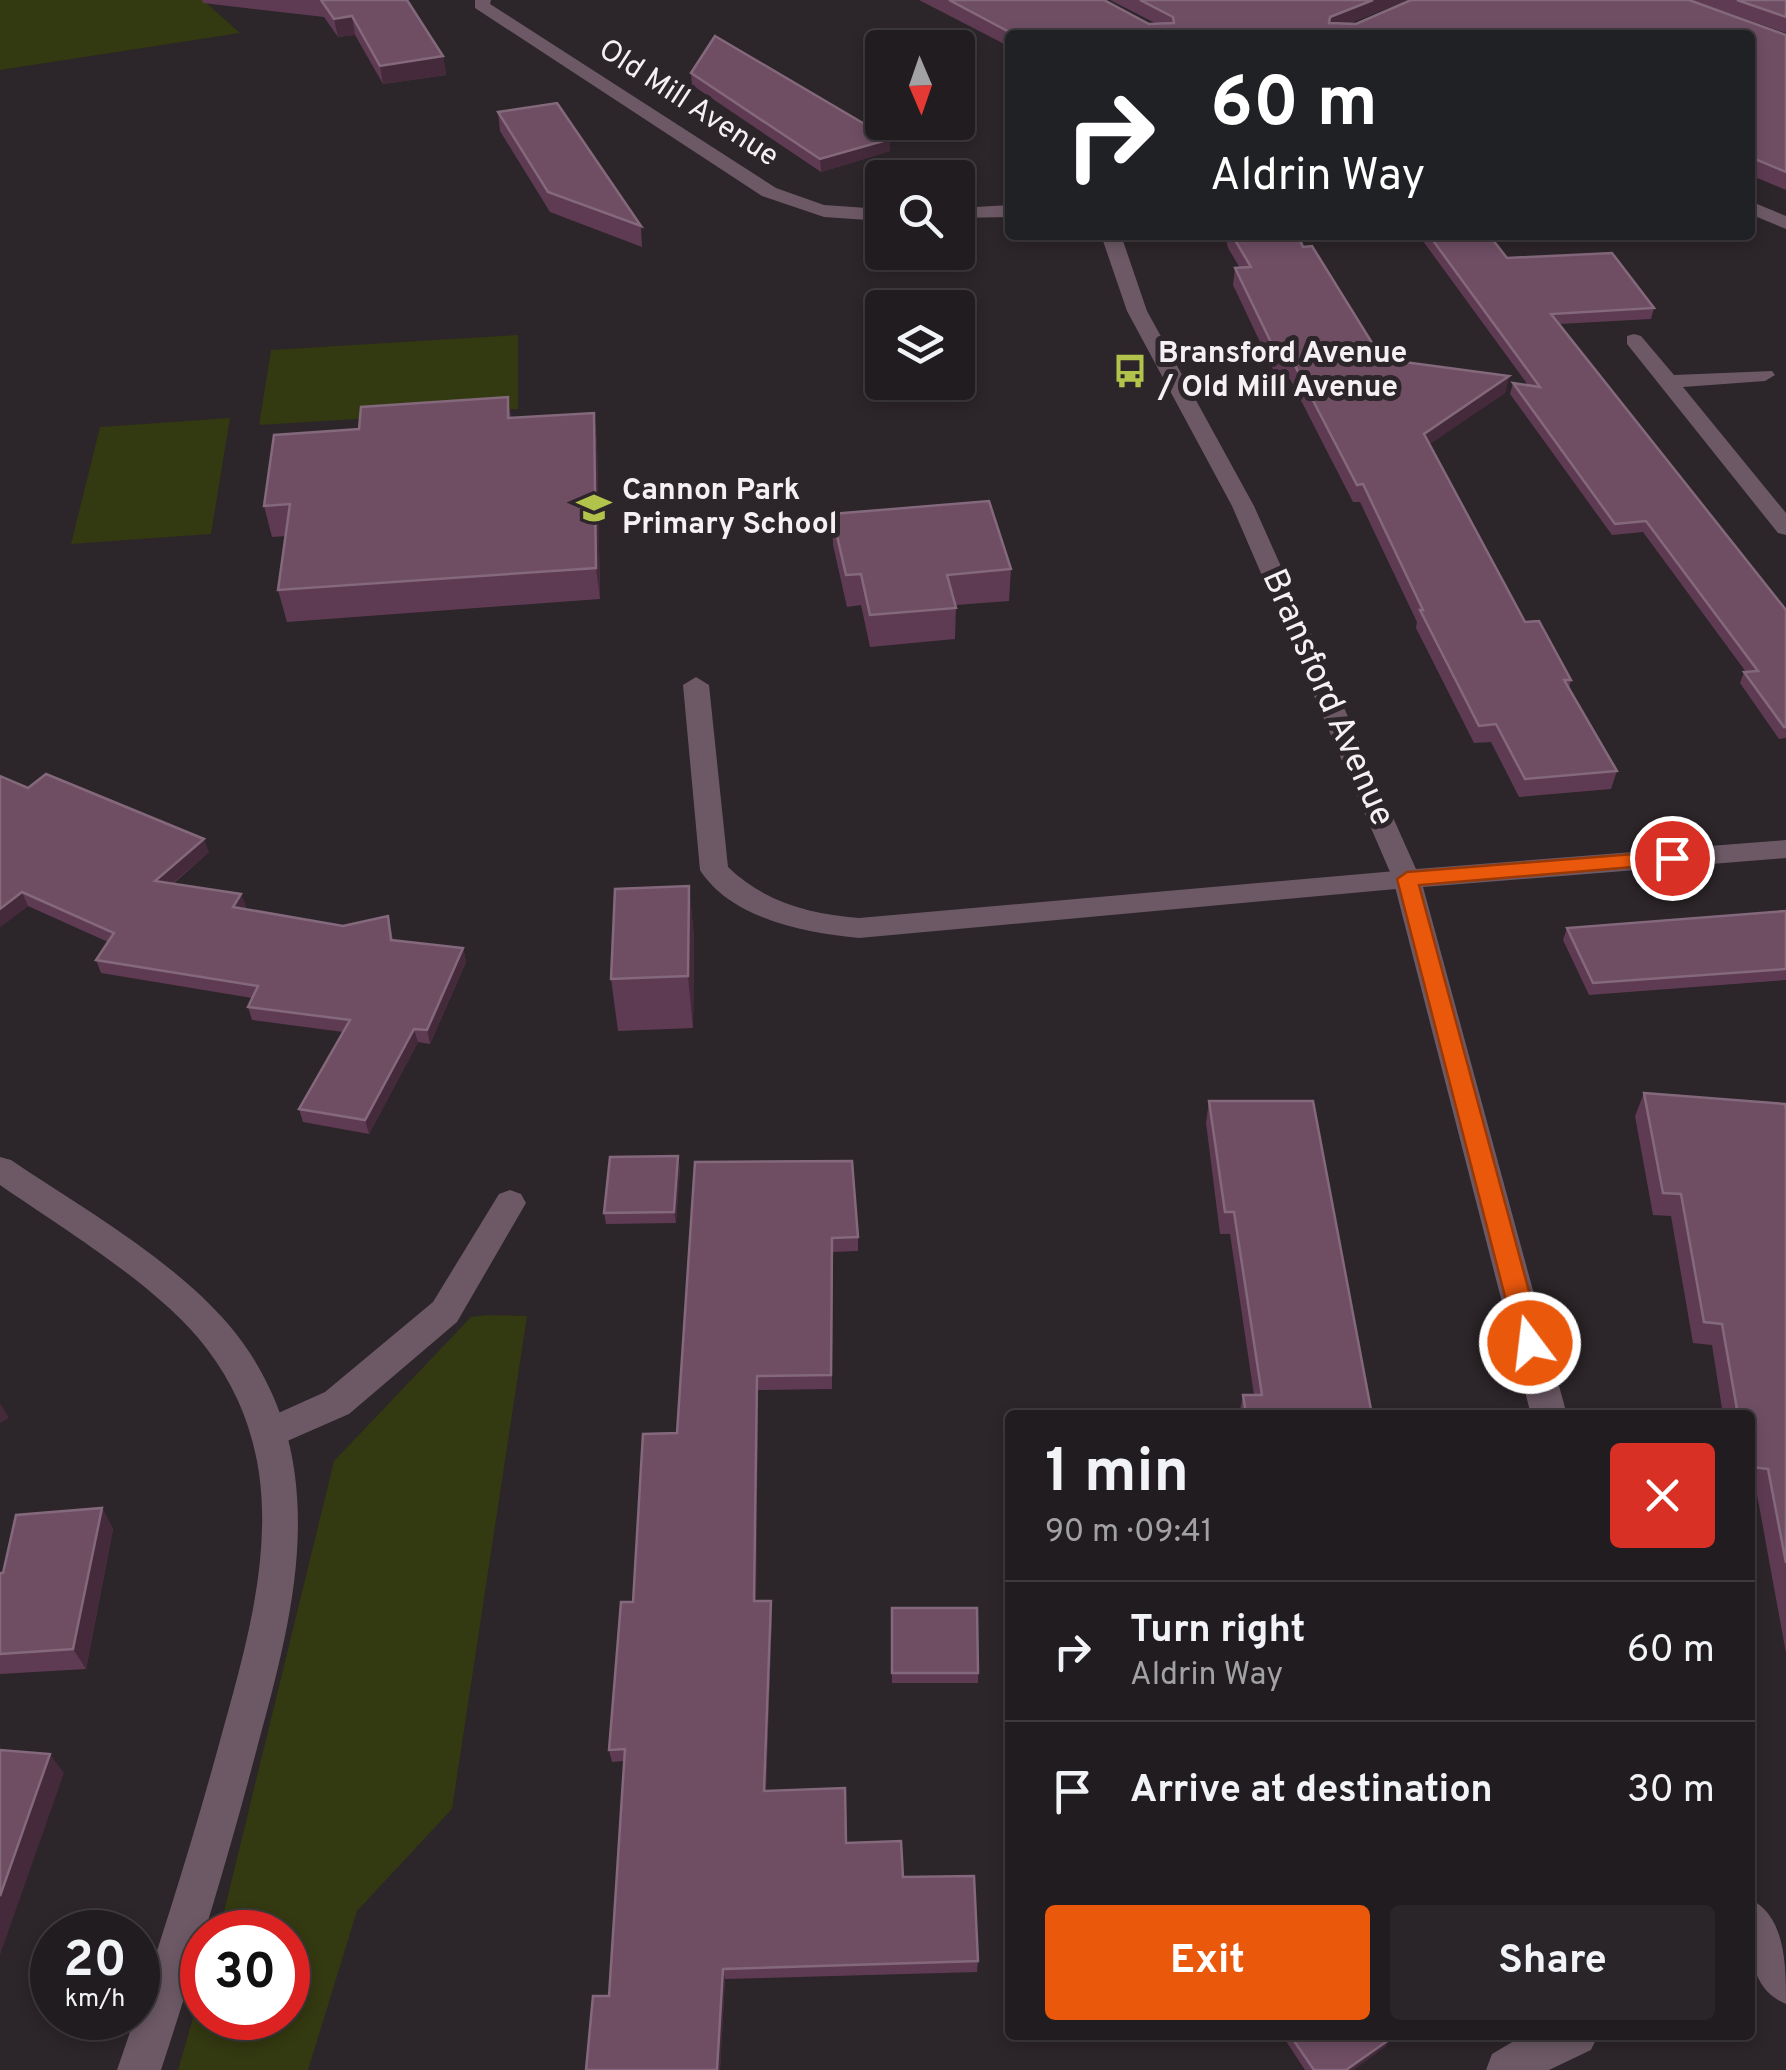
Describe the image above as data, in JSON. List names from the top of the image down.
{
  "streets": {
    "street": ["Old Mill Avenue", "Bransford Avenue"]
  },
  "places": {
    "bus stop": ["Bransford Avenue / Old Mill Avenue"],
    "school or university": ["Cannon Park Primary School"]
  },
  "north": "bottom",
  "page": {
    "turn": ["60 m", "Aldrin Way"],
    "heading": ["1 min", "90 m · 09:41"],
    "list": [
      {
        "name": "Turn right",
        "note": "Aldrin Way",
        "value": "60 m"
      },
      {
        "name": "Arrive at destination",
        "value": "30 m"
      }
    ],
    "buttons": ["Exit", "Share"],
    "speed": "20 km/h",
    "limit": "30"
  }
}
